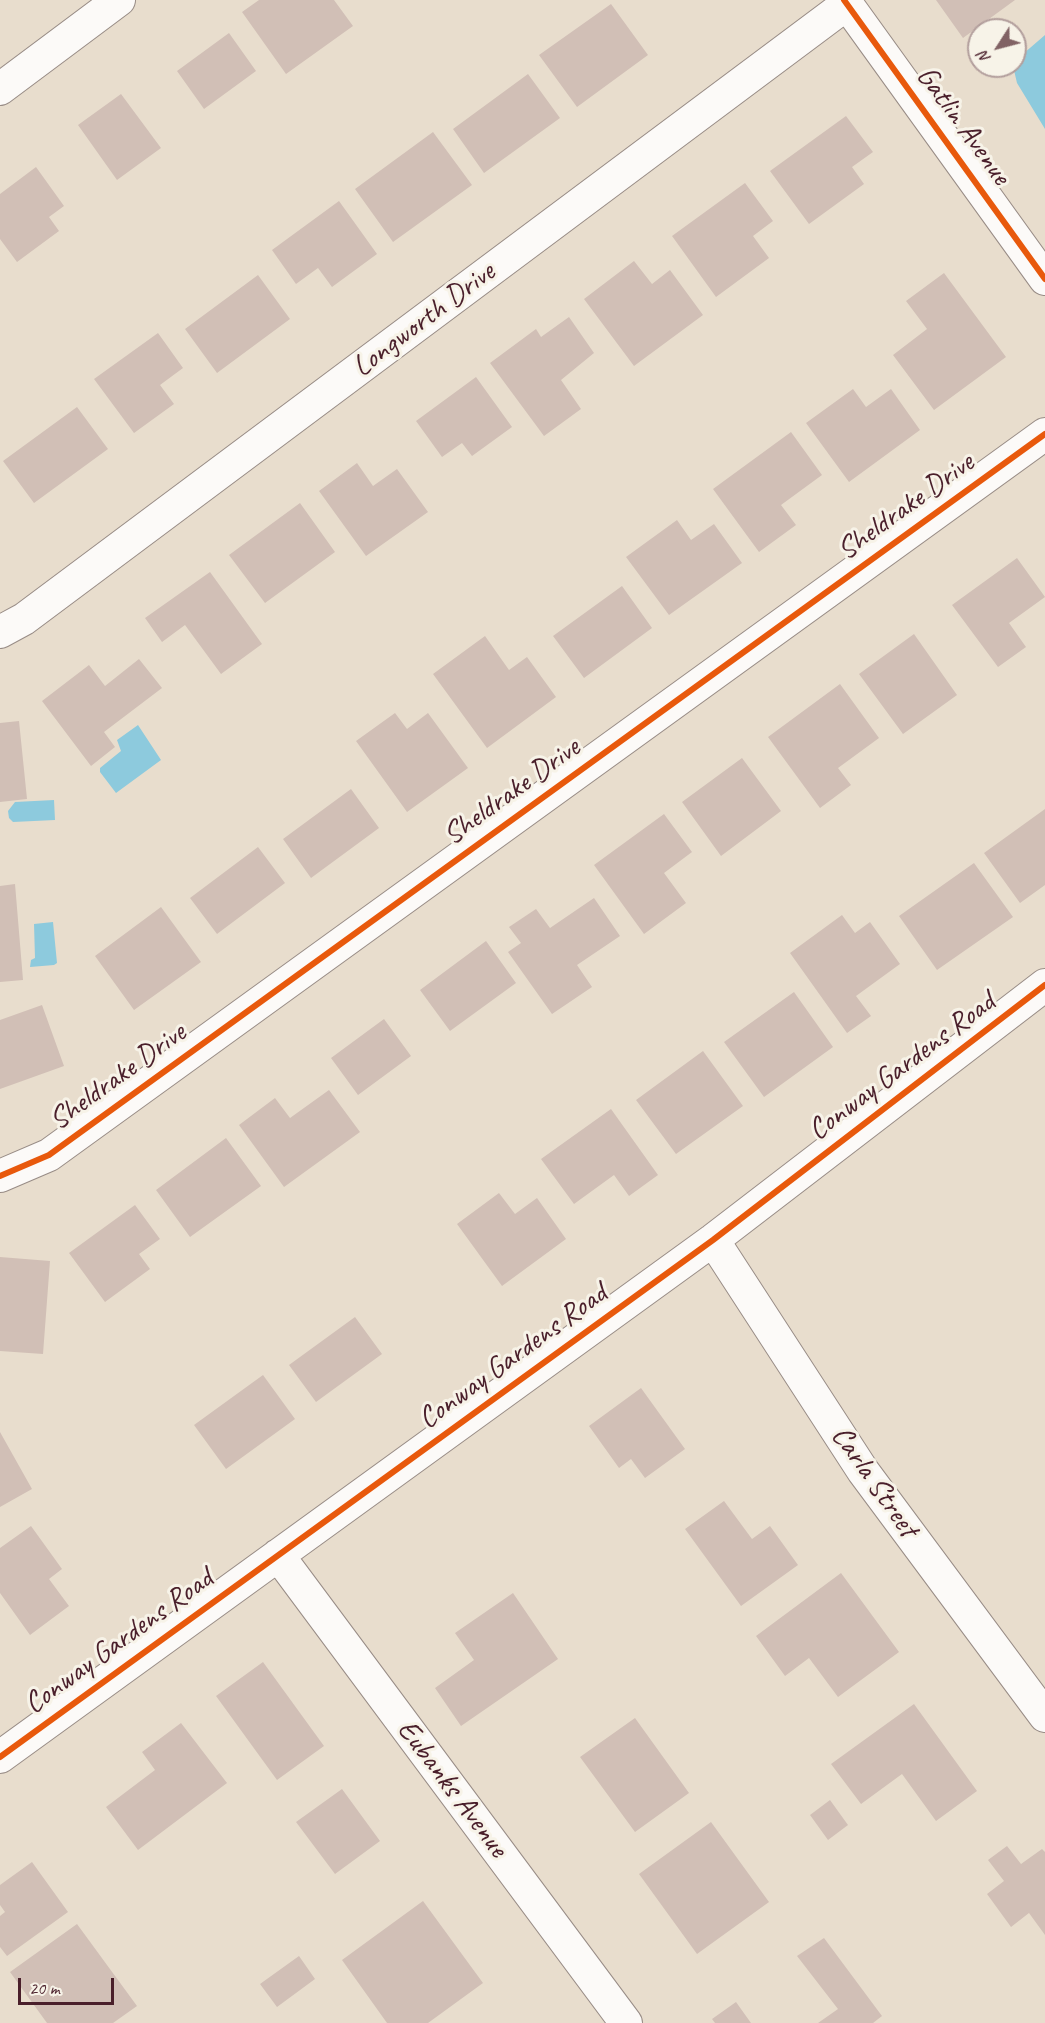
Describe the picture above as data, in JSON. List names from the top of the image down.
{
  "streets": {
    "street": [
      "Gatlin Avenue",
      "Longworth Drive",
      "Sheldrake Drive",
      "Conway Gardens Road",
      "Carla Street",
      "Eubanks Avenue"
    ]
  },
  "crossings": [
    ["Gatlin Avenue", "Longworth Drive"],
    ["Conway Gardens Road", "Carla Street"],
    ["Conway Gardens Road", "Eubanks Avenue"]
  ],
  "scale_bar": "20 m",
  "north": "bottom left"
}
